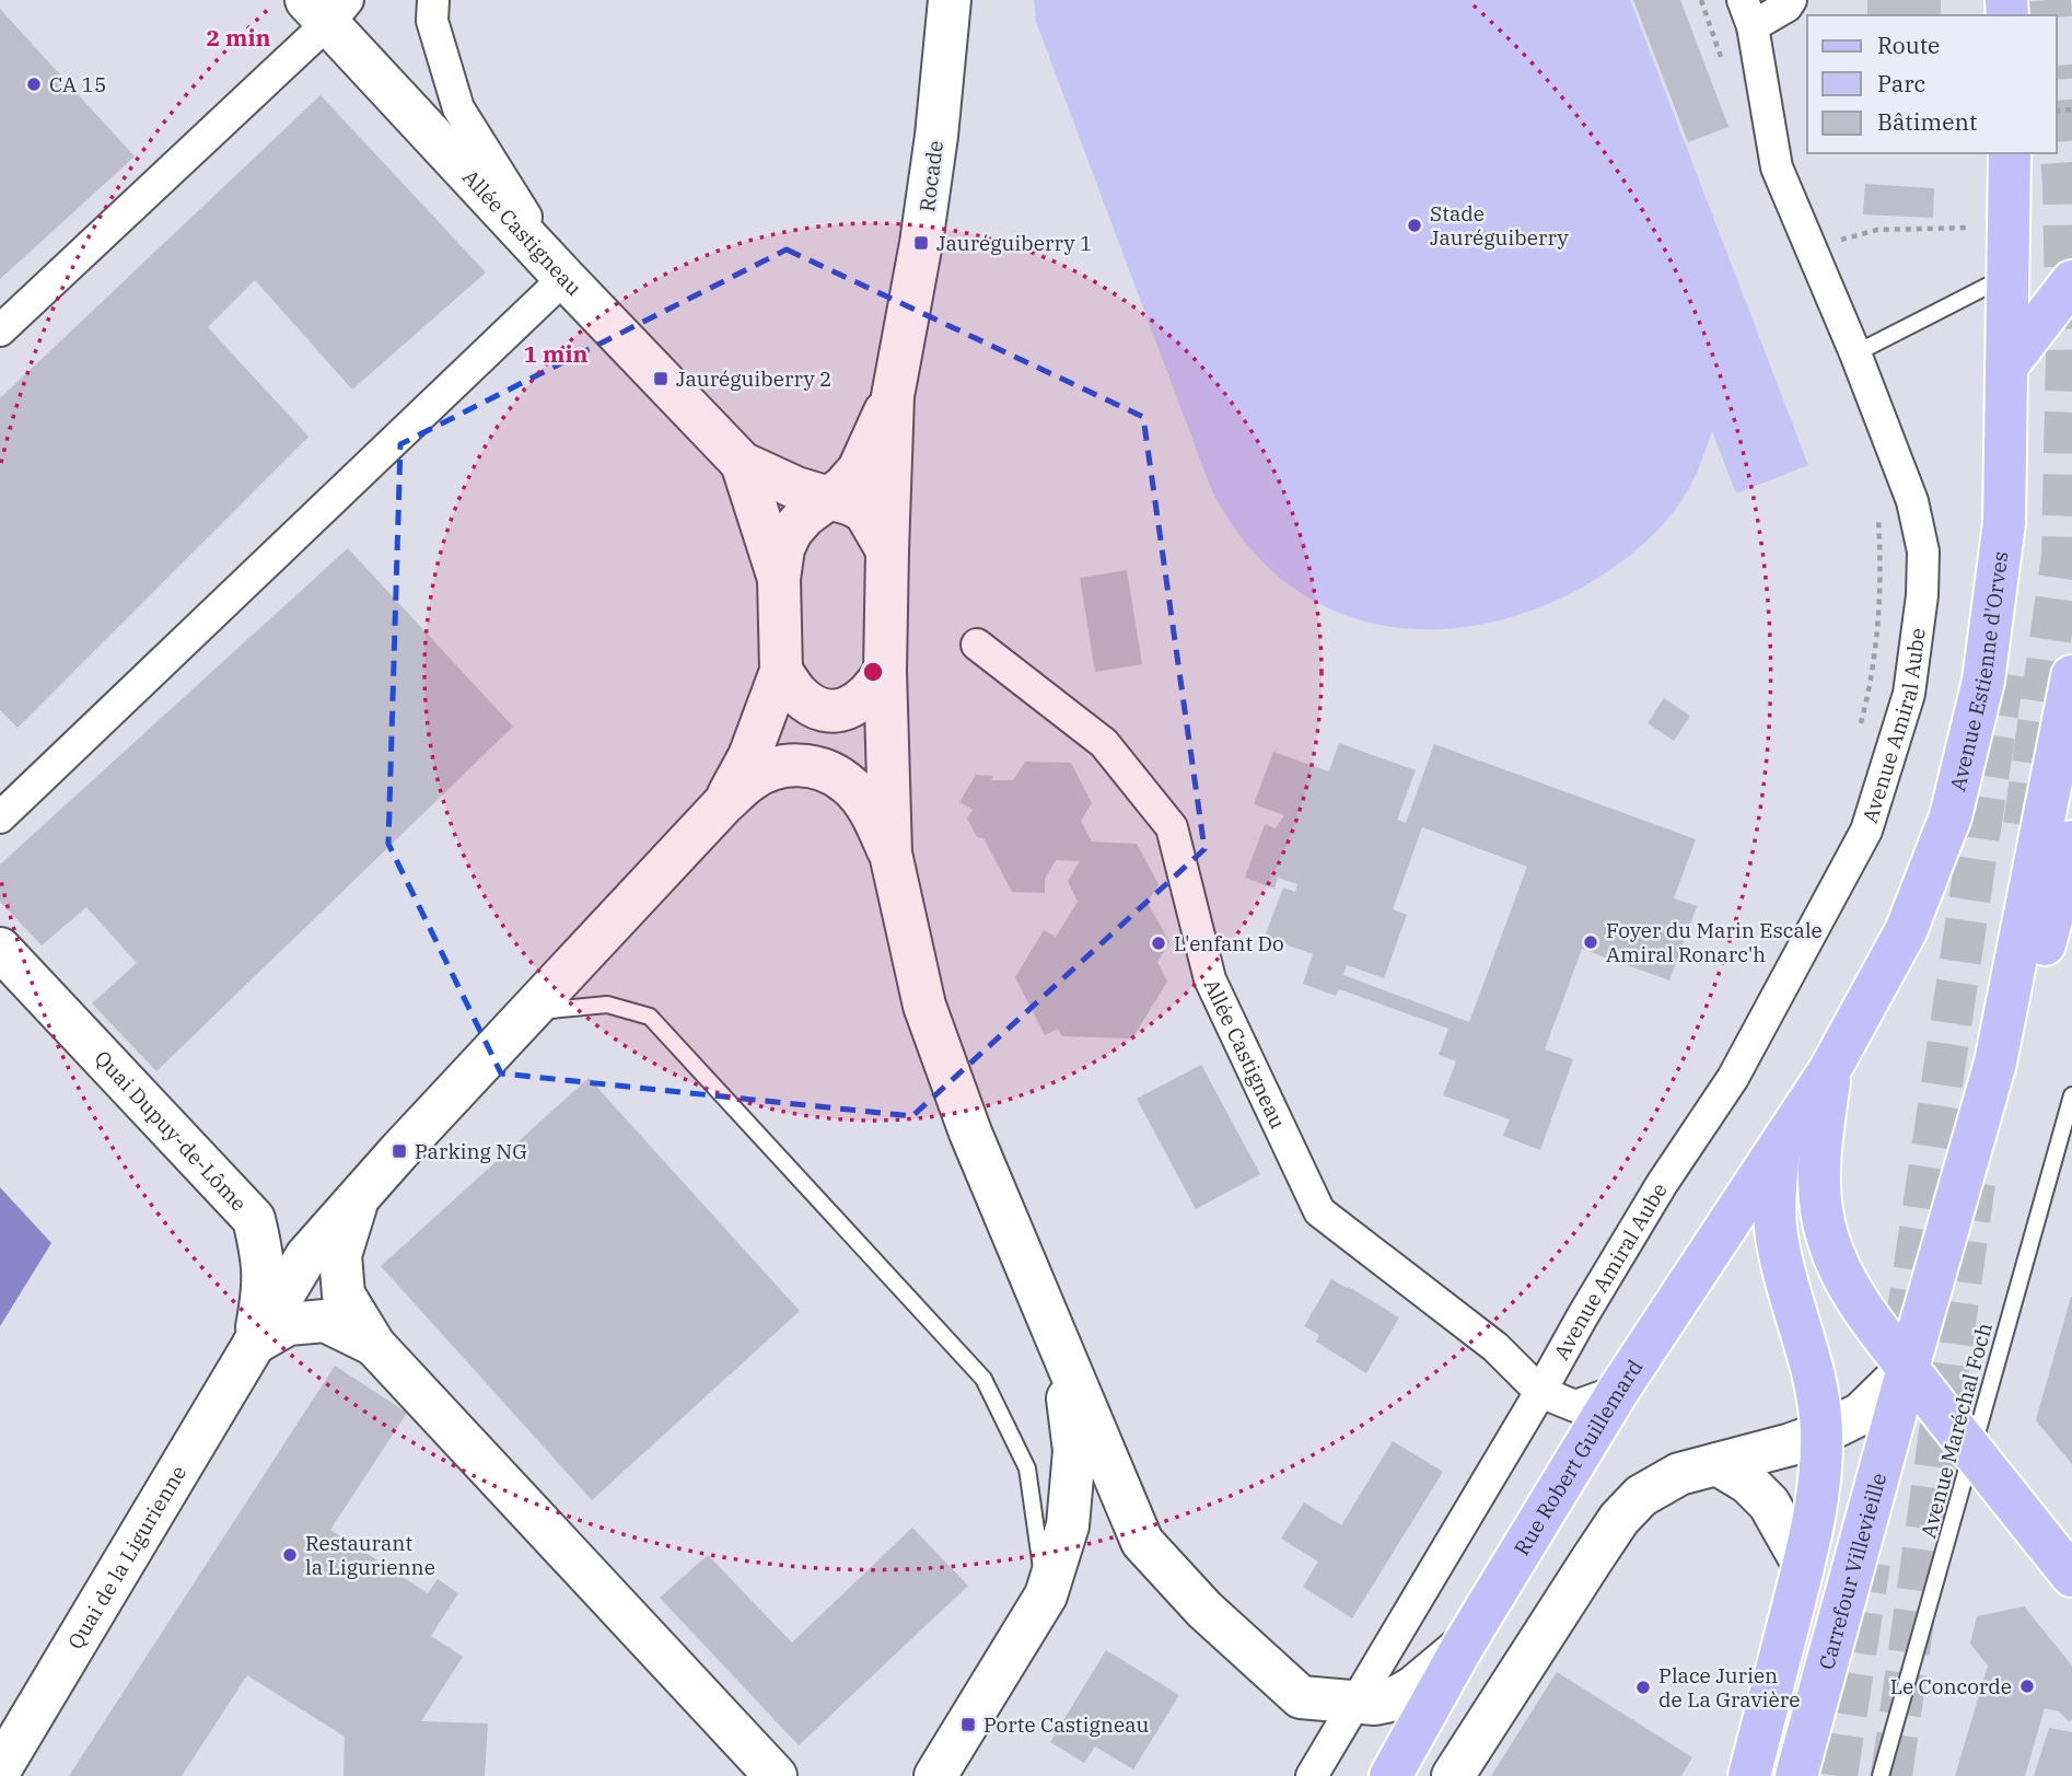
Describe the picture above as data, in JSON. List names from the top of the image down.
{
  "streets": {
    "main road": ["Avenue Estienne d'Orves", "Rue Robert Guillemard", "Carrefour Villevieille"],
    "street": [
      "Rocade",
      "Allée Castigneau",
      "Avenue Amiral Aube",
      "Quai Dupuy-de-Lôme",
      "Quai de la Ligurienne"
    ],
    "lane": ["Avenue Maréchal Foch"]
  },
  "crossings": [
    ["Allée Castigneau", "Avenue Amiral Aube"],
    ["Allée Castigneau", "Rue Robert Guillemard"],
    ["Avenue Estienne d'Orves", "Rue Robert Guillemard"],
    ["Quai Dupuy-de-Lôme", "Quai de la Ligurienne"]
  ],
  "places": {
    "other": [
      "CA 15",
      "Stade Jauréguiberry",
      "Foyer du Marin Escale Amiral Ronarc'h",
      "L'enfant Do",
      "Restaurant la Ligurienne",
      "Le Concorde",
      "Place Jurien de La Gravière"
    ],
    "transit": [
      "Jauréguiberry 1",
      "Jauréguiberry 2",
      "Parking NG",
      "Porte Castigneau"
    ]
  },
  "legend": ["Route", "Parc", "Bâtiment"],
  "rings": ["2 min", "1 min"]
}
